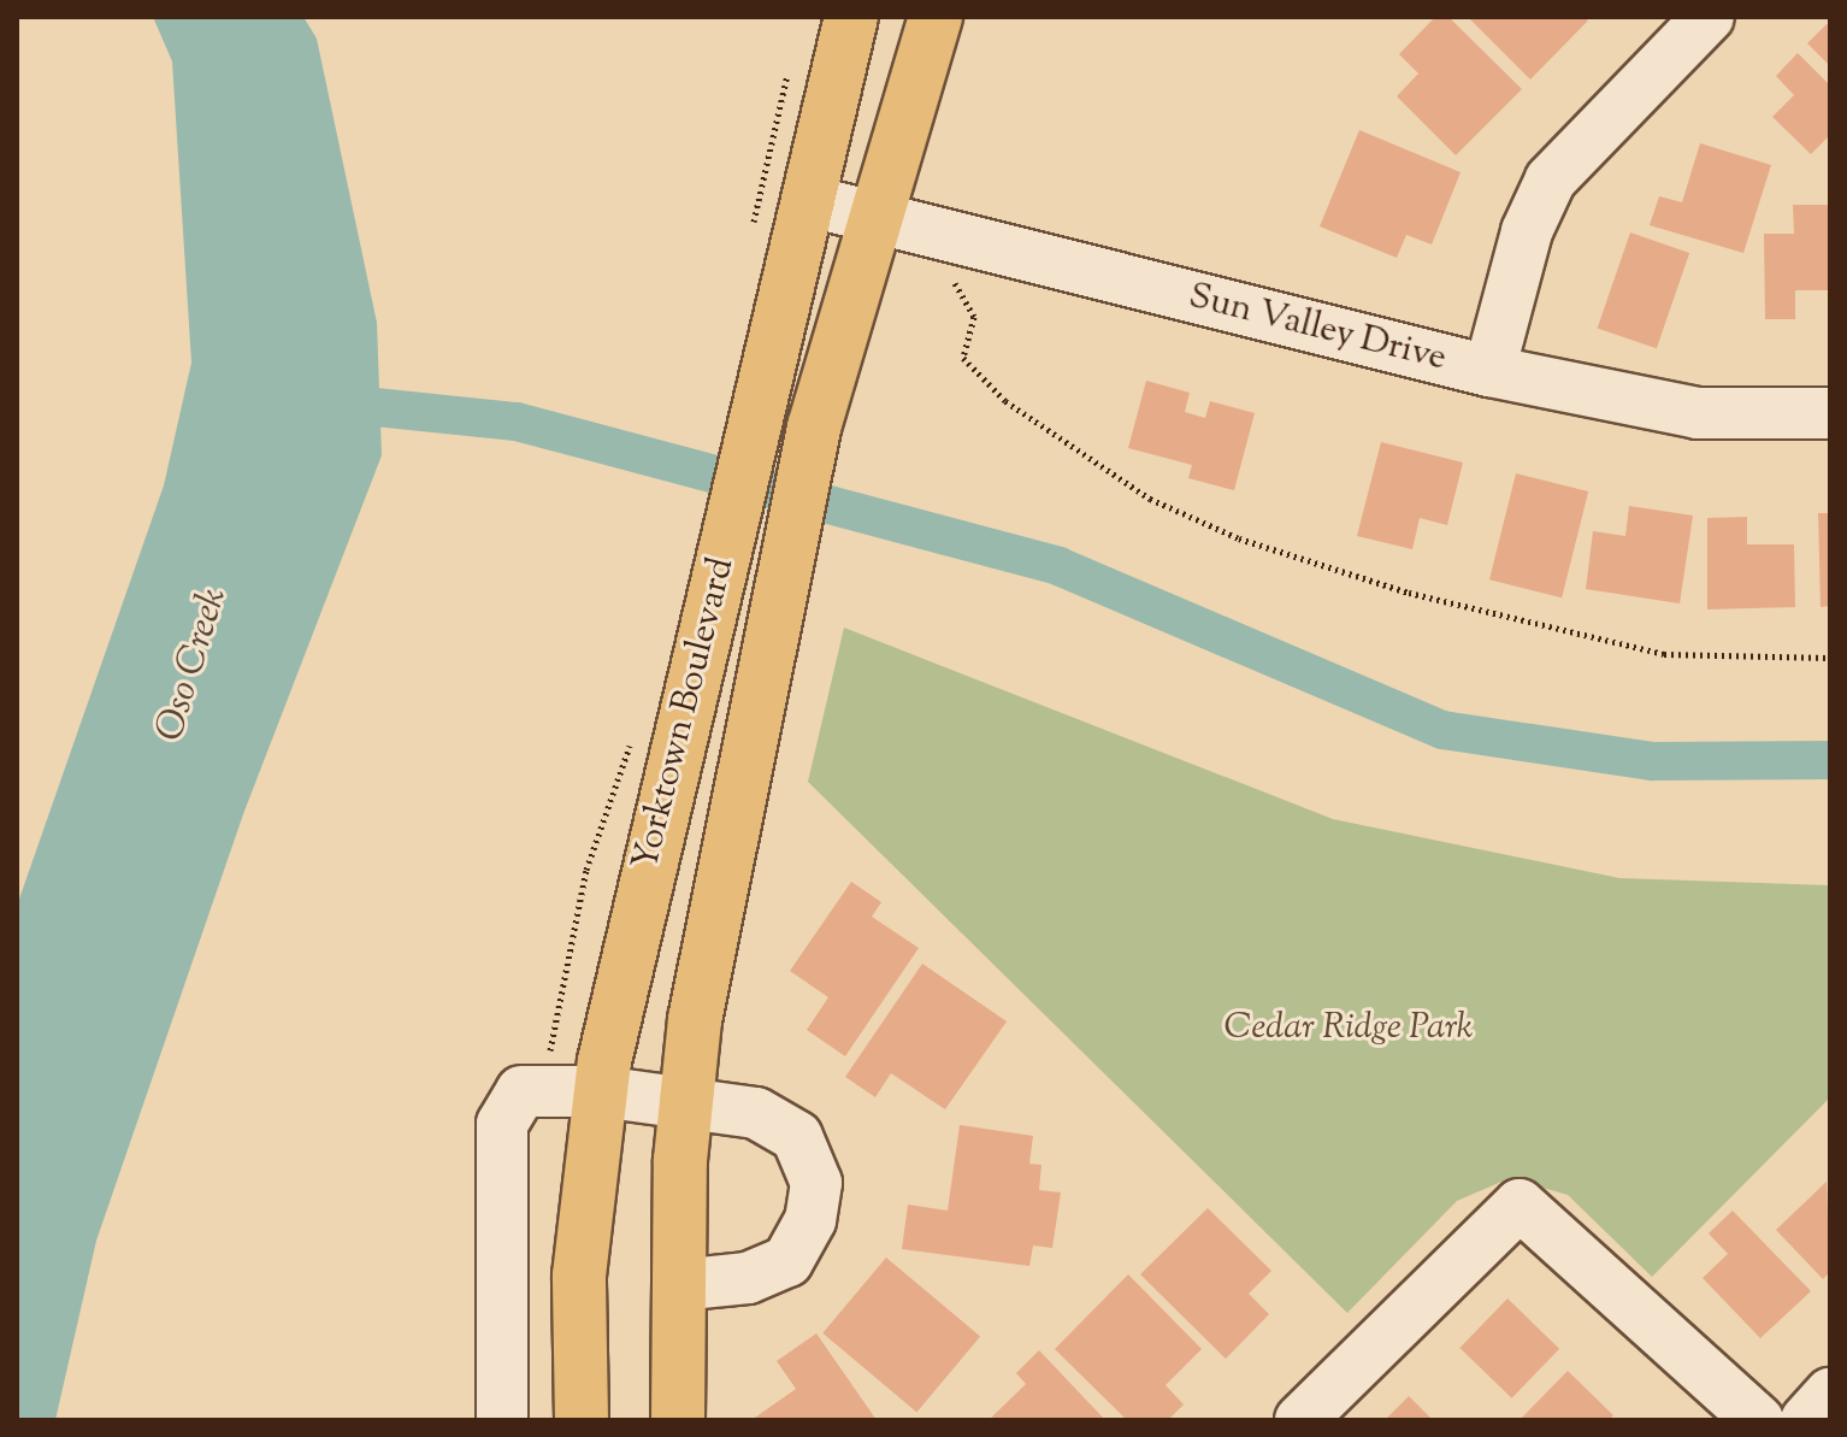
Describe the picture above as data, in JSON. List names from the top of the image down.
{
  "streets": {
    "main road": ["Yorktown Boulevard"],
    "street": ["Sun Valley Drive"]
  },
  "crossings": [
    ["Sun Valley Drive", "Yorktown Boulevard"]
  ],
  "water": ["Oso Creek"],
  "parks": ["Cedar Ridge Park"]
}
